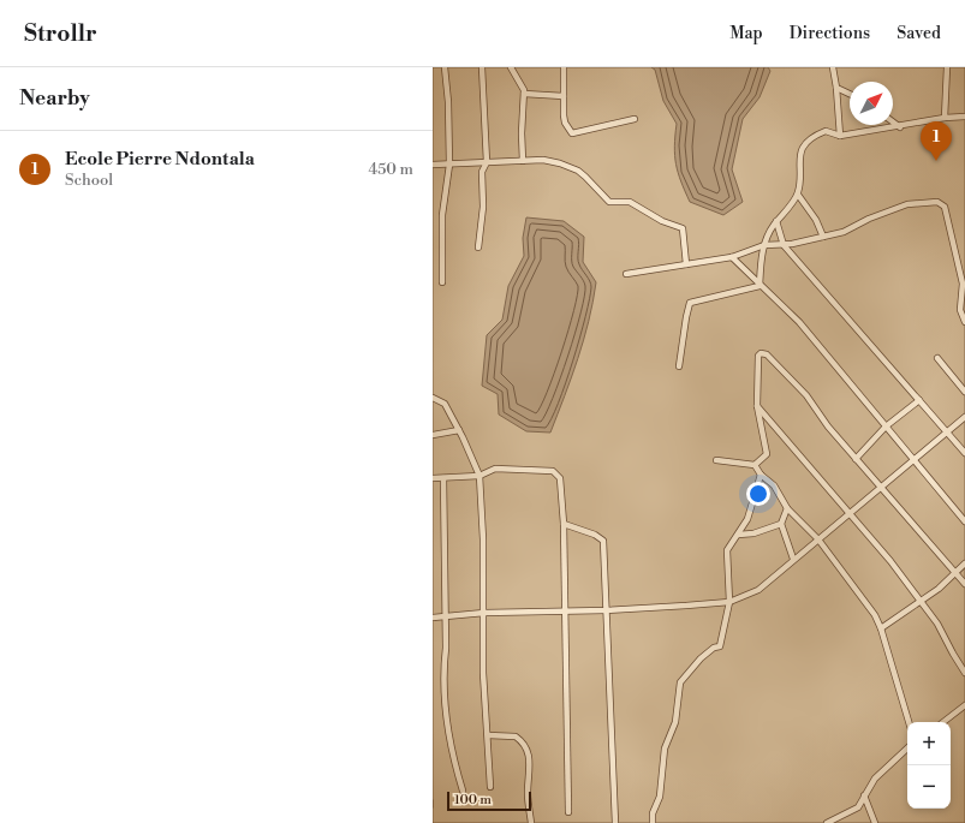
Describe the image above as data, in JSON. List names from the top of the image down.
{
  "scale_bar": "100 m",
  "north": "top right",
  "page": {
    "header": "Strollr",
    "nav": ["Map", "Directions", "Saved"],
    "heading": "Nearby",
    "pins": "1",
    "list": [
      {
        "mark": "1",
        "name": "Ecole Pierre Ndontala",
        "note": "School",
        "value": "450 m"
      }
    ],
    "map_buttons": ["+", "−"],
    "scale": "100 m"
  }
}
